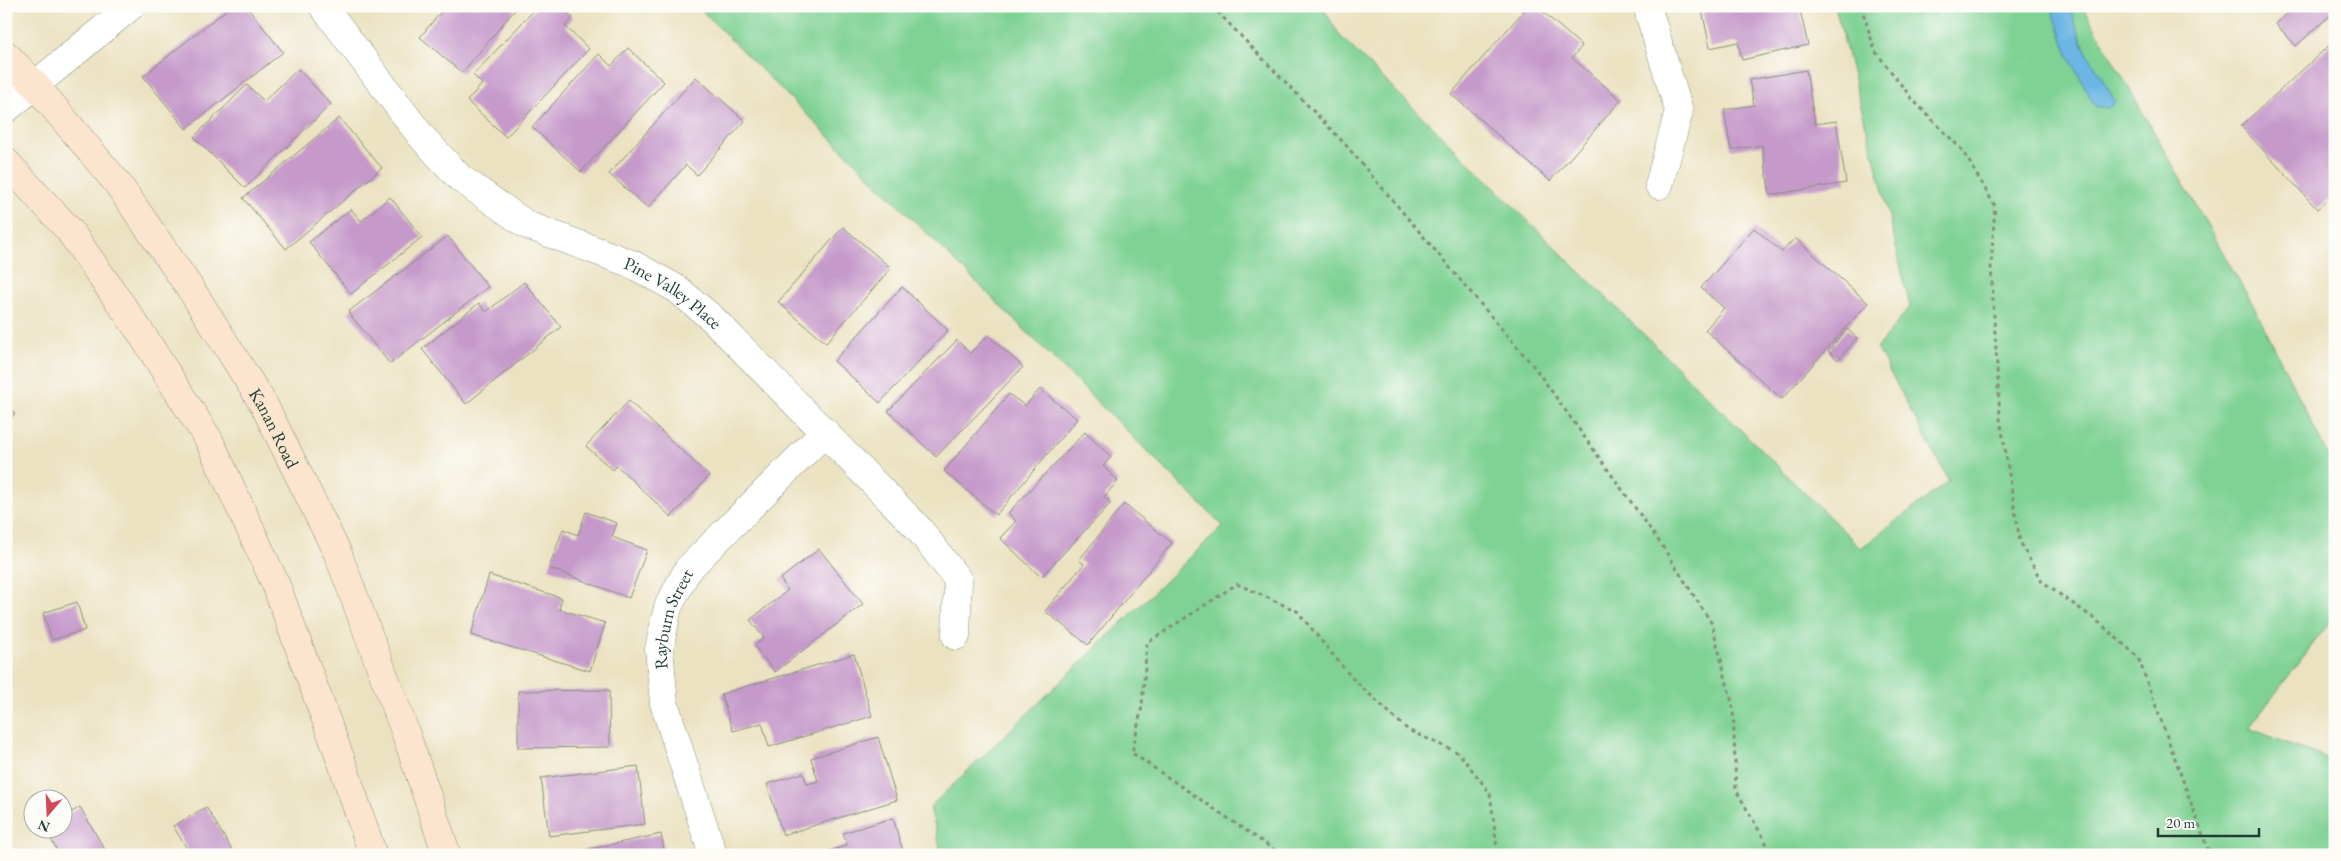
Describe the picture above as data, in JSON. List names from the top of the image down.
{
  "streets": {
    "main road": ["Kanan Road"],
    "street": ["Pine Valley Place", "Rayburn Street"]
  },
  "crossings": [
    ["Pine Valley Place", "Rayburn Street"]
  ],
  "scale_bar": "20 m",
  "north": "bottom"
}
